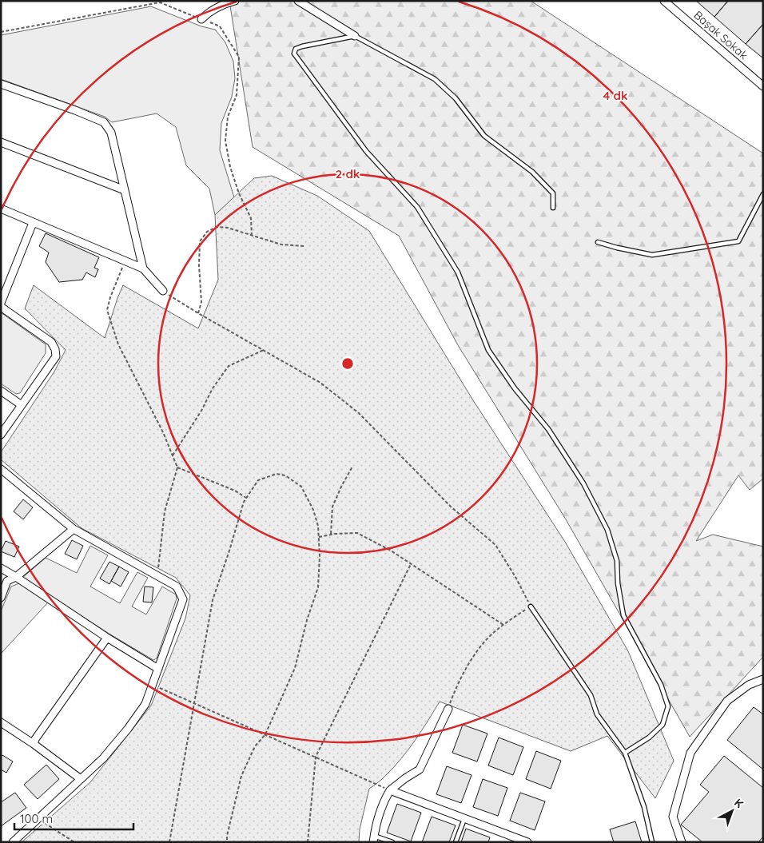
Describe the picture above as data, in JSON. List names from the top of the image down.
{
  "streets": {
    "street": ["Başak Sokak"]
  },
  "scale_bar": "100 m",
  "north": "top right",
  "rings": ["4 dk", "2 dk"]
}
